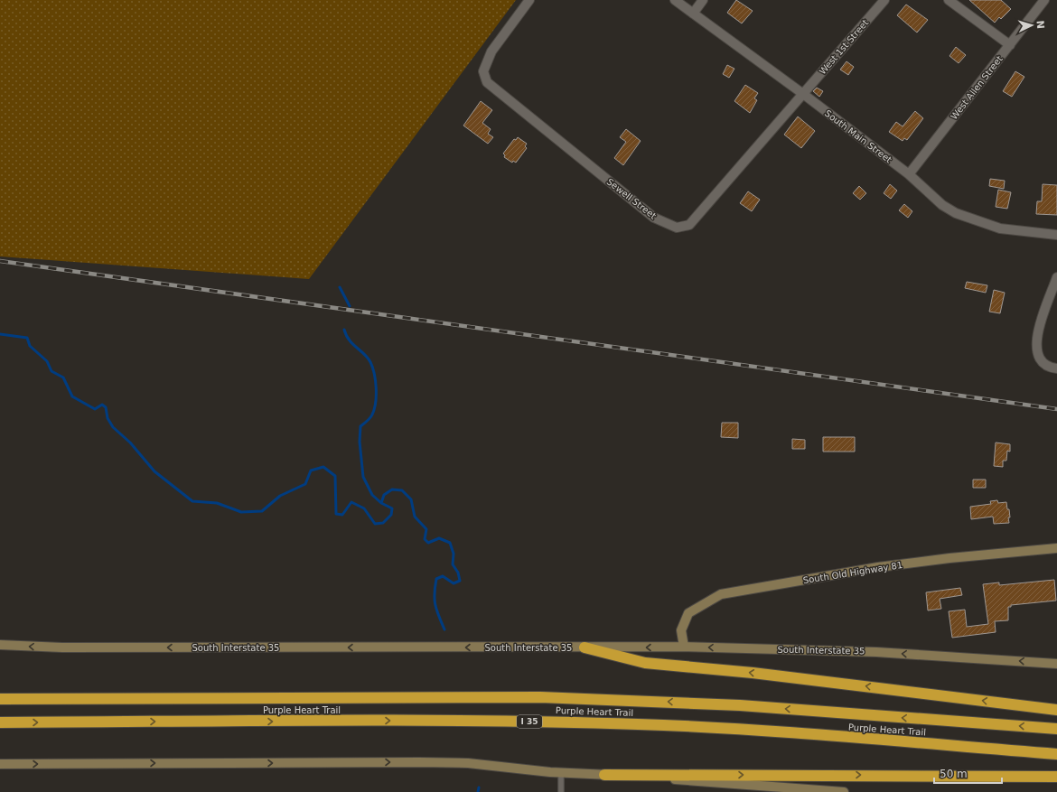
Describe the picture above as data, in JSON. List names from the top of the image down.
{
  "streets": {
    "highway": ["Purple Heart Trail", "I 35"],
    "main road": ["South Old Highway 81", "South Interstate 35"],
    "street": [
      "West 1st Street",
      "West Allen Street",
      "South Main Street",
      "Sewell Street"
    ]
  },
  "crossings": [
    ["West 1st Street", "South Main Street"],
    ["West 1st Street", "Sewell Street"],
    ["West Allen Street", "South Main Street"],
    ["South Main Street", "Sewell Street"],
    ["South Old Highway 81", "South Interstate 35"]
  ],
  "one_way": ["South Interstate 35"],
  "scale_bar": "50 m",
  "north": "right"
}
